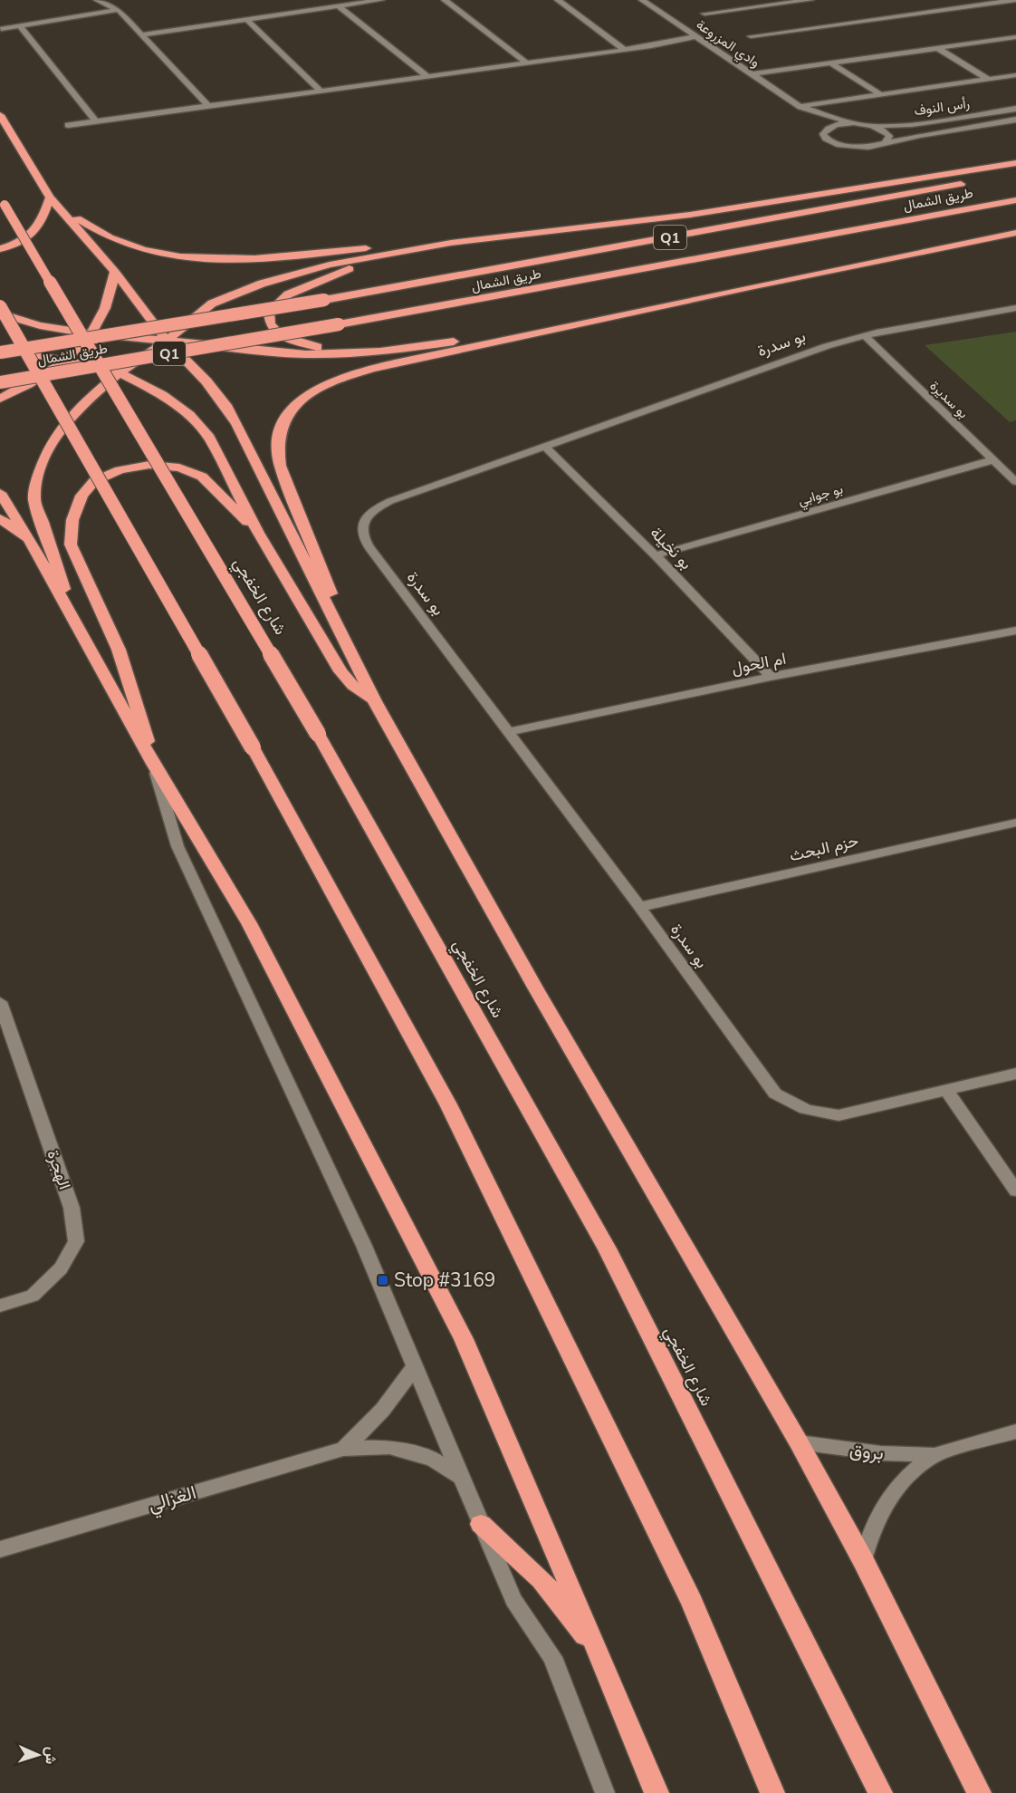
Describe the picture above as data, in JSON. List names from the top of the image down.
{
  "streets": {
    "highway": ["طريق الشمال", "Q1", "شارع الخفجي"],
    "street": [
      "وادي المزروعة",
      "رأس النوف",
      "بو سدرة",
      "بو سديرة",
      "بو جوابي",
      "بو نخيلة",
      "ام الحول",
      "حزم البحث",
      "الهجرة",
      "بروق",
      "الغزالي"
    ]
  },
  "crossings": [
    ["وادي المزروعة", "رأس النوف"],
    ["بو سدرة", "بو سديرة"],
    ["بو سدرة", "بو نخيلة"],
    ["بو سدرة", "ام الحول"],
    ["بو سدرة", "حزم البحث"],
    ["بو سديرة", "بو جوابي"],
    ["بو جوابي", "بو نخيلة"],
    ["بو نخيلة", "ام الحول"]
  ],
  "places": {
    "transit": ["Stop #3169"]
  },
  "north": "right"
}
